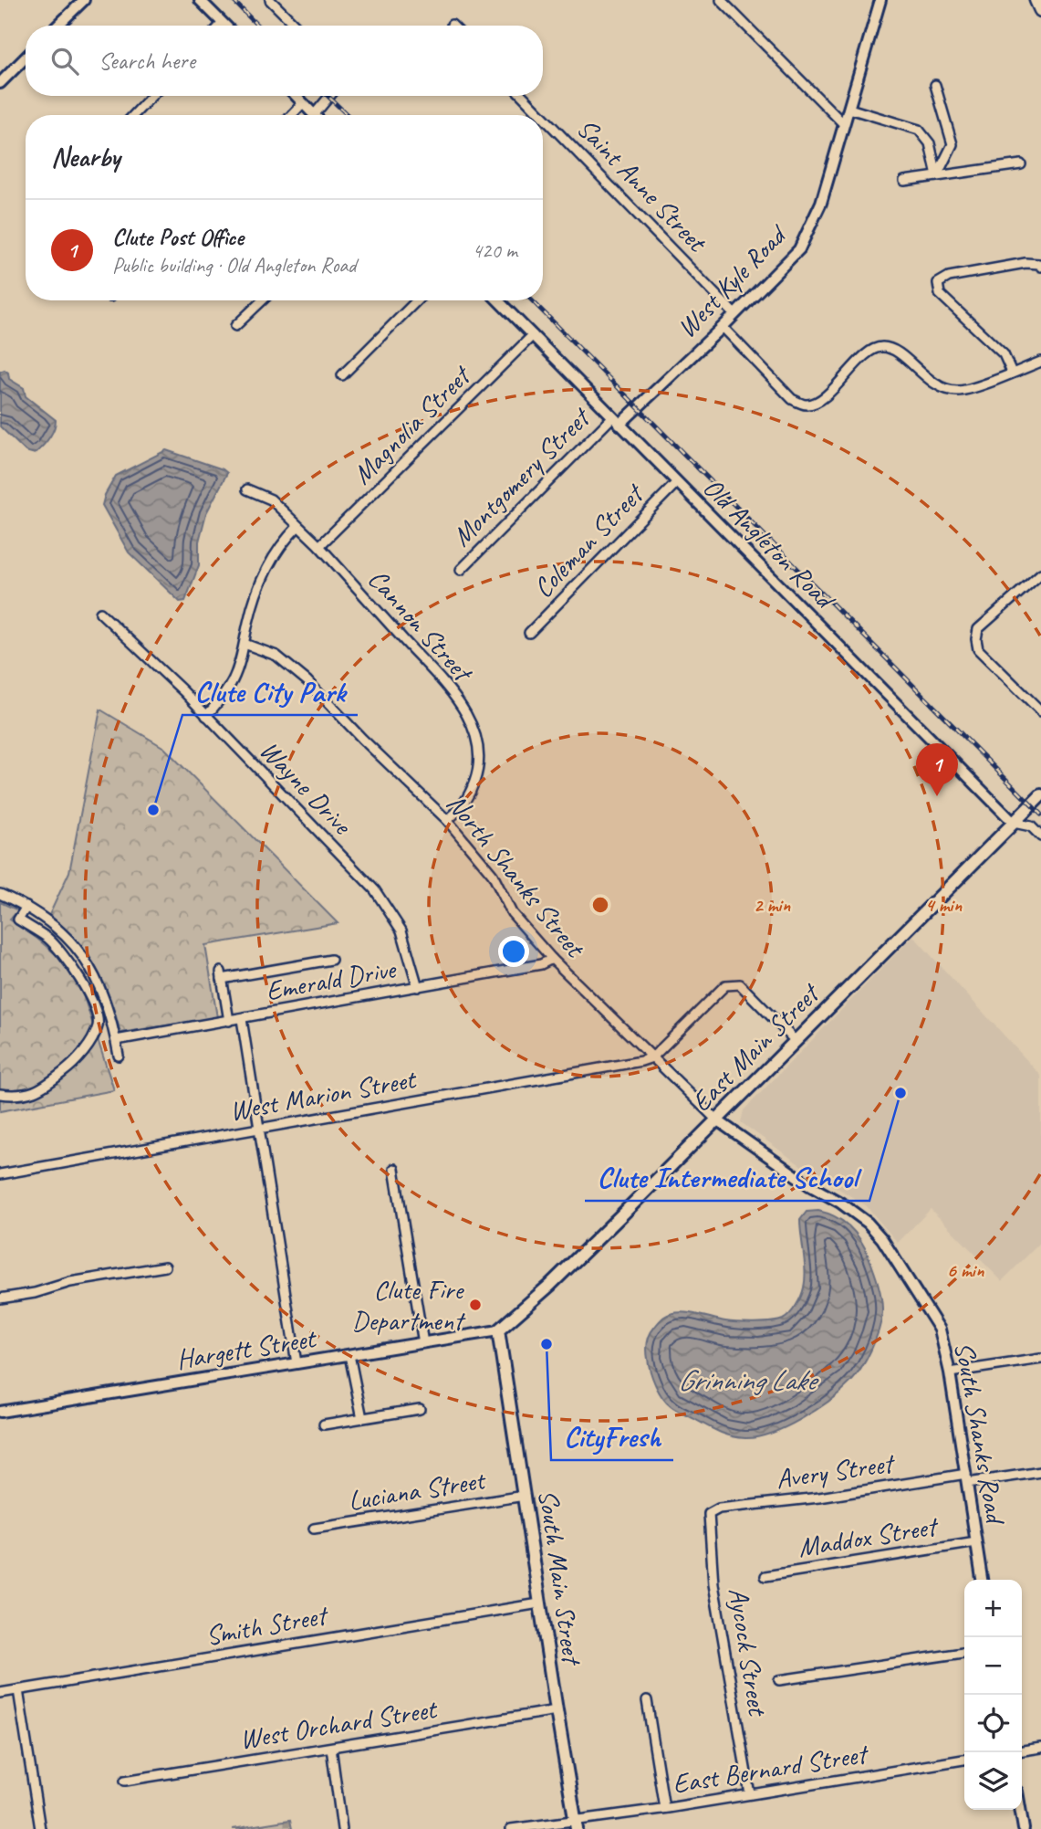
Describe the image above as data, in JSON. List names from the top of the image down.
{
  "streets": {
    "main road": ["East Main Street", "South Main Street"],
    "street": [
      "Saint Anne Street",
      "West Kyle Road",
      "Magnolia Street",
      "Montgomery Street",
      "Coleman Street",
      "Old Angleton Road",
      "Cannon Street",
      "Wayne Drive",
      "North Shanks Street",
      "Emerald Drive",
      "West Marion Street",
      "Hargett Street",
      "South Shanks Road",
      "Avery Street",
      "Luciana Street",
      "Maddox Street",
      "Smith Street",
      "Aycock Street",
      "West Orchard Street",
      "East Bernard Street"
    ]
  },
  "crossings": [
    ["Saint Anne Street", "West Kyle Road"],
    ["West Kyle Road", "Montgomery Street"],
    ["West Kyle Road", "Old Angleton Road"],
    ["Magnolia Street", "Old Angleton Road"],
    ["Magnolia Street", "Cannon Street"],
    ["Montgomery Street", "Old Angleton Road"],
    ["Coleman Street", "Old Angleton Road"],
    ["Old Angleton Road", "East Main Street"],
    ["Cannon Street", "North Shanks Street"],
    ["Wayne Drive", "Emerald Drive"],
    ["North Shanks Street", "Emerald Drive"],
    ["North Shanks Street", "East Main Street"],
    ["North Shanks Street", "West Marion Street"],
    ["North Shanks Street", "South Shanks Road"],
    ["East Main Street", "Hargett Street"],
    ["East Main Street", "South Shanks Road"],
    ["East Main Street", "South Main Street"],
    ["Hargett Street", "South Main Street"],
    ["South Shanks Road", "Avery Street"],
    ["South Shanks Road", "Maddox Street"],
    ["Avery Street", "Aycock Street"],
    ["Luciana Street", "South Main Street"],
    ["South Main Street", "Smith Street"],
    ["South Main Street", "West Orchard Street"],
    ["South Main Street", "East Bernard Street"],
    ["Aycock Street", "East Bernard Street"]
  ],
  "water": ["Grinning Lake"],
  "places": [
    "Clute City Park",
    "Clute Intermediate School",
    "Clute Fire Department",
    "CityFresh"
  ],
  "page": {
    "search": "Search here",
    "heading": "Nearby",
    "list": [
      {
        "mark": "1",
        "name": "Clute Post Office",
        "note": "Public building · Old Angleton Road",
        "value": "420 m"
      }
    ],
    "pins": "1",
    "map_buttons": ["+", "−"]
  },
  "rings": ["2 min", "4 min", "6 min"]
}
